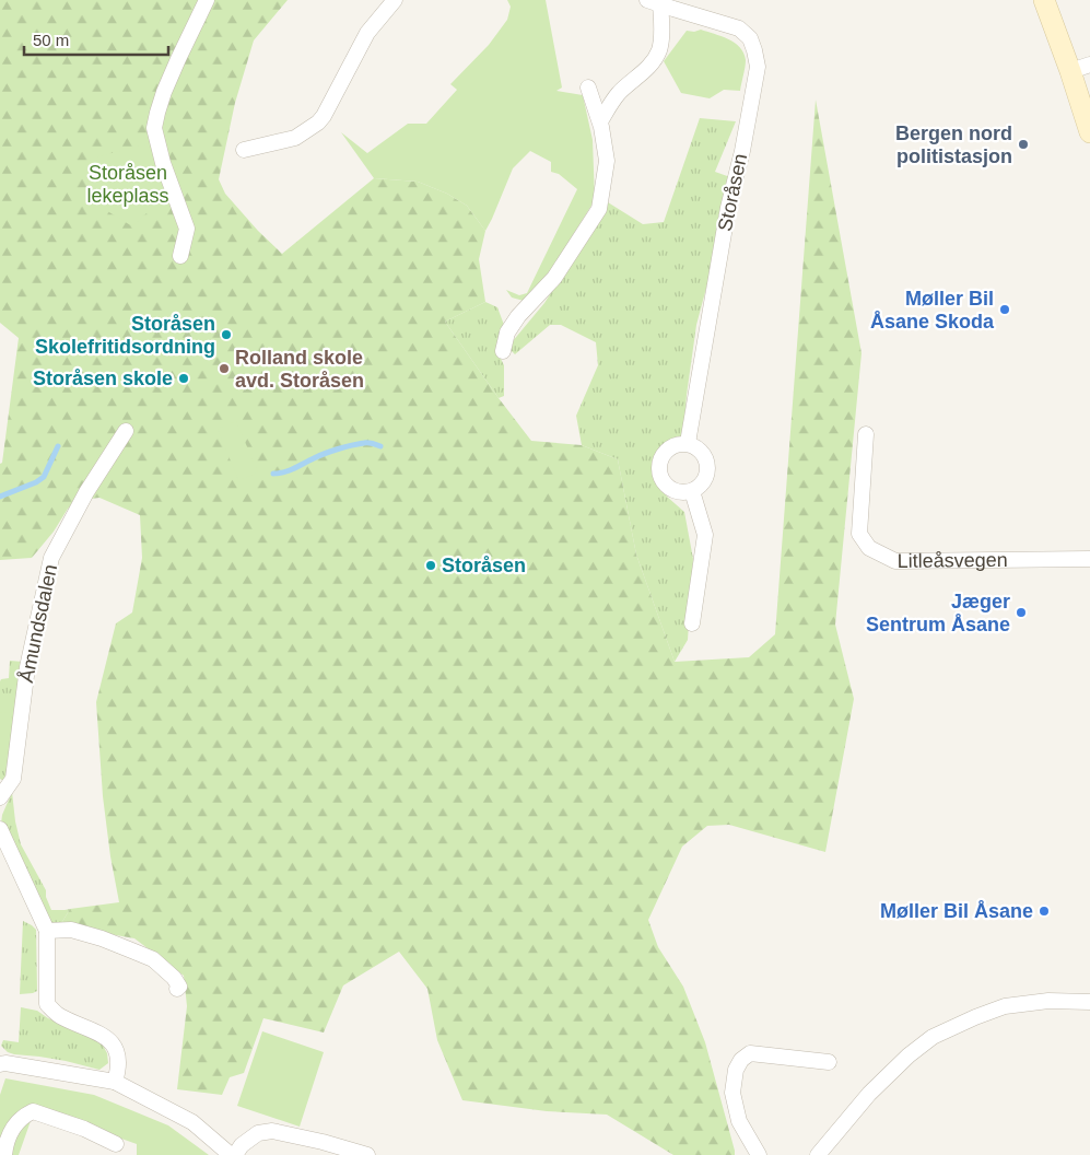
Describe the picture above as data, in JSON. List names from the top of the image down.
{
  "streets": {
    "street": ["Storåsen", "Litleåsvegen", "Åmundsdalen"]
  },
  "parks": ["Storåsen lekeplass"],
  "places": [
    "Bergen nord politistasjon",
    "Møller Bil Åsane Skoda",
    "Storåsen Skolefritidsordning",
    "Rolland skole avd. Storåsen",
    "Storåsen skole",
    "Storåsen",
    "Jæger Sentrum Åsane",
    "Møller Bil Åsane"
  ],
  "scale_bar": "50 m"
}
